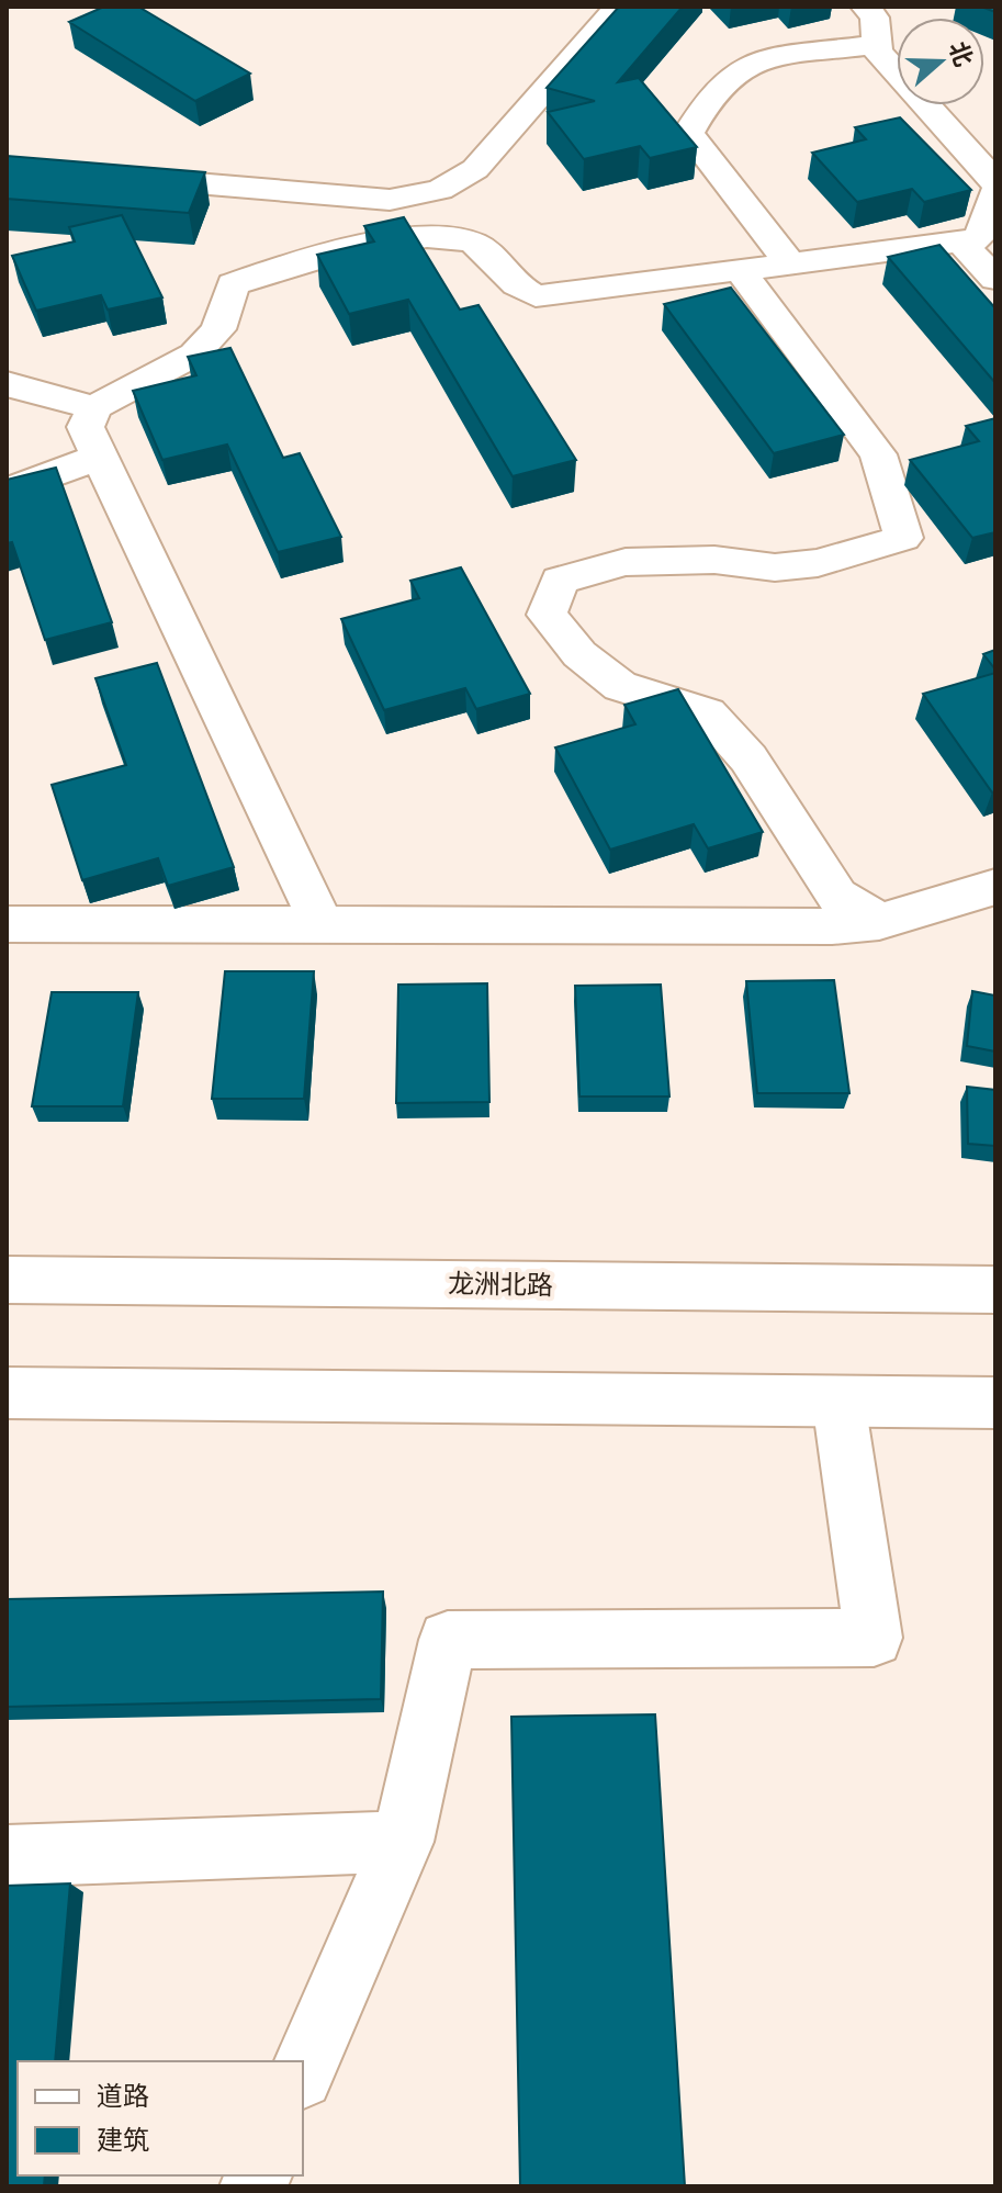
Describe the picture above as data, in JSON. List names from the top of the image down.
{
  "streets": {
    "street": ["龙洲北路"]
  },
  "legend": ["道路", "建筑"],
  "north": "right"
}
